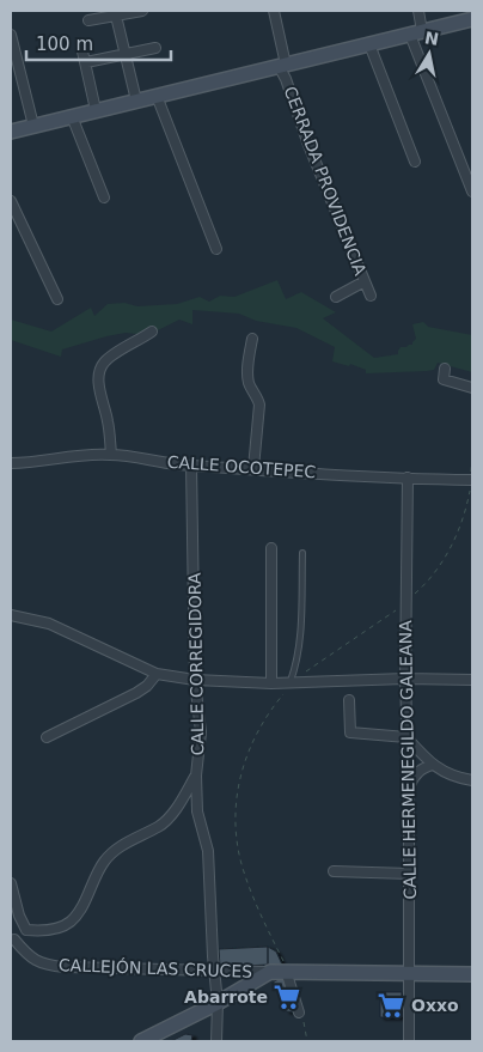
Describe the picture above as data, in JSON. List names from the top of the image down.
{
  "streets": {
    "street": [
      "CERRADA PROVIDENCIA",
      "CALLE OCOTEPEC",
      "CALLE CORREGIDORA",
      "CALLE HERMENEGILDO GALEANA",
      "CALLEJÓN LAS CRUCES"
    ]
  },
  "crossings": [
    ["CALLE OCOTEPEC", "CALLE CORREGIDORA"],
    ["CALLE OCOTEPEC", "CALLE HERMENEGILDO GALEANA"],
    ["CALLE CORREGIDORA", "CALLEJÓN LAS CRUCES"]
  ],
  "places": {
    "supermarket": ["Abarrote", "Oxxo"]
  },
  "scale_bar": "100 m",
  "north": "top"
}
